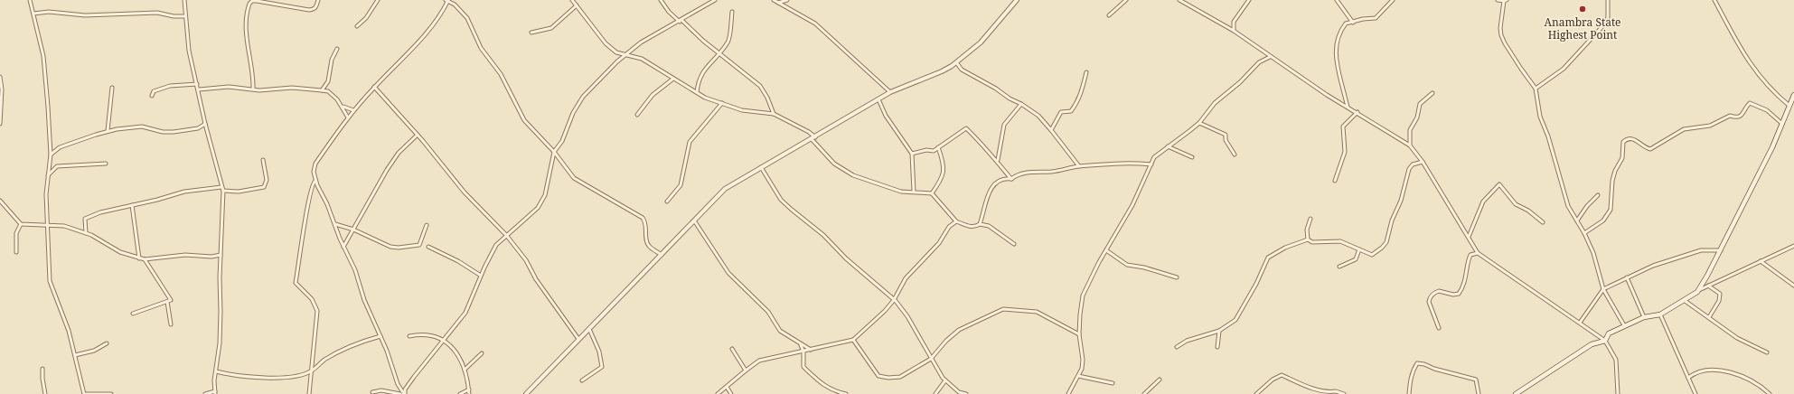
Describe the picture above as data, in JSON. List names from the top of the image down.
{
  "places": ["Anambra State Highest Point"]
}
